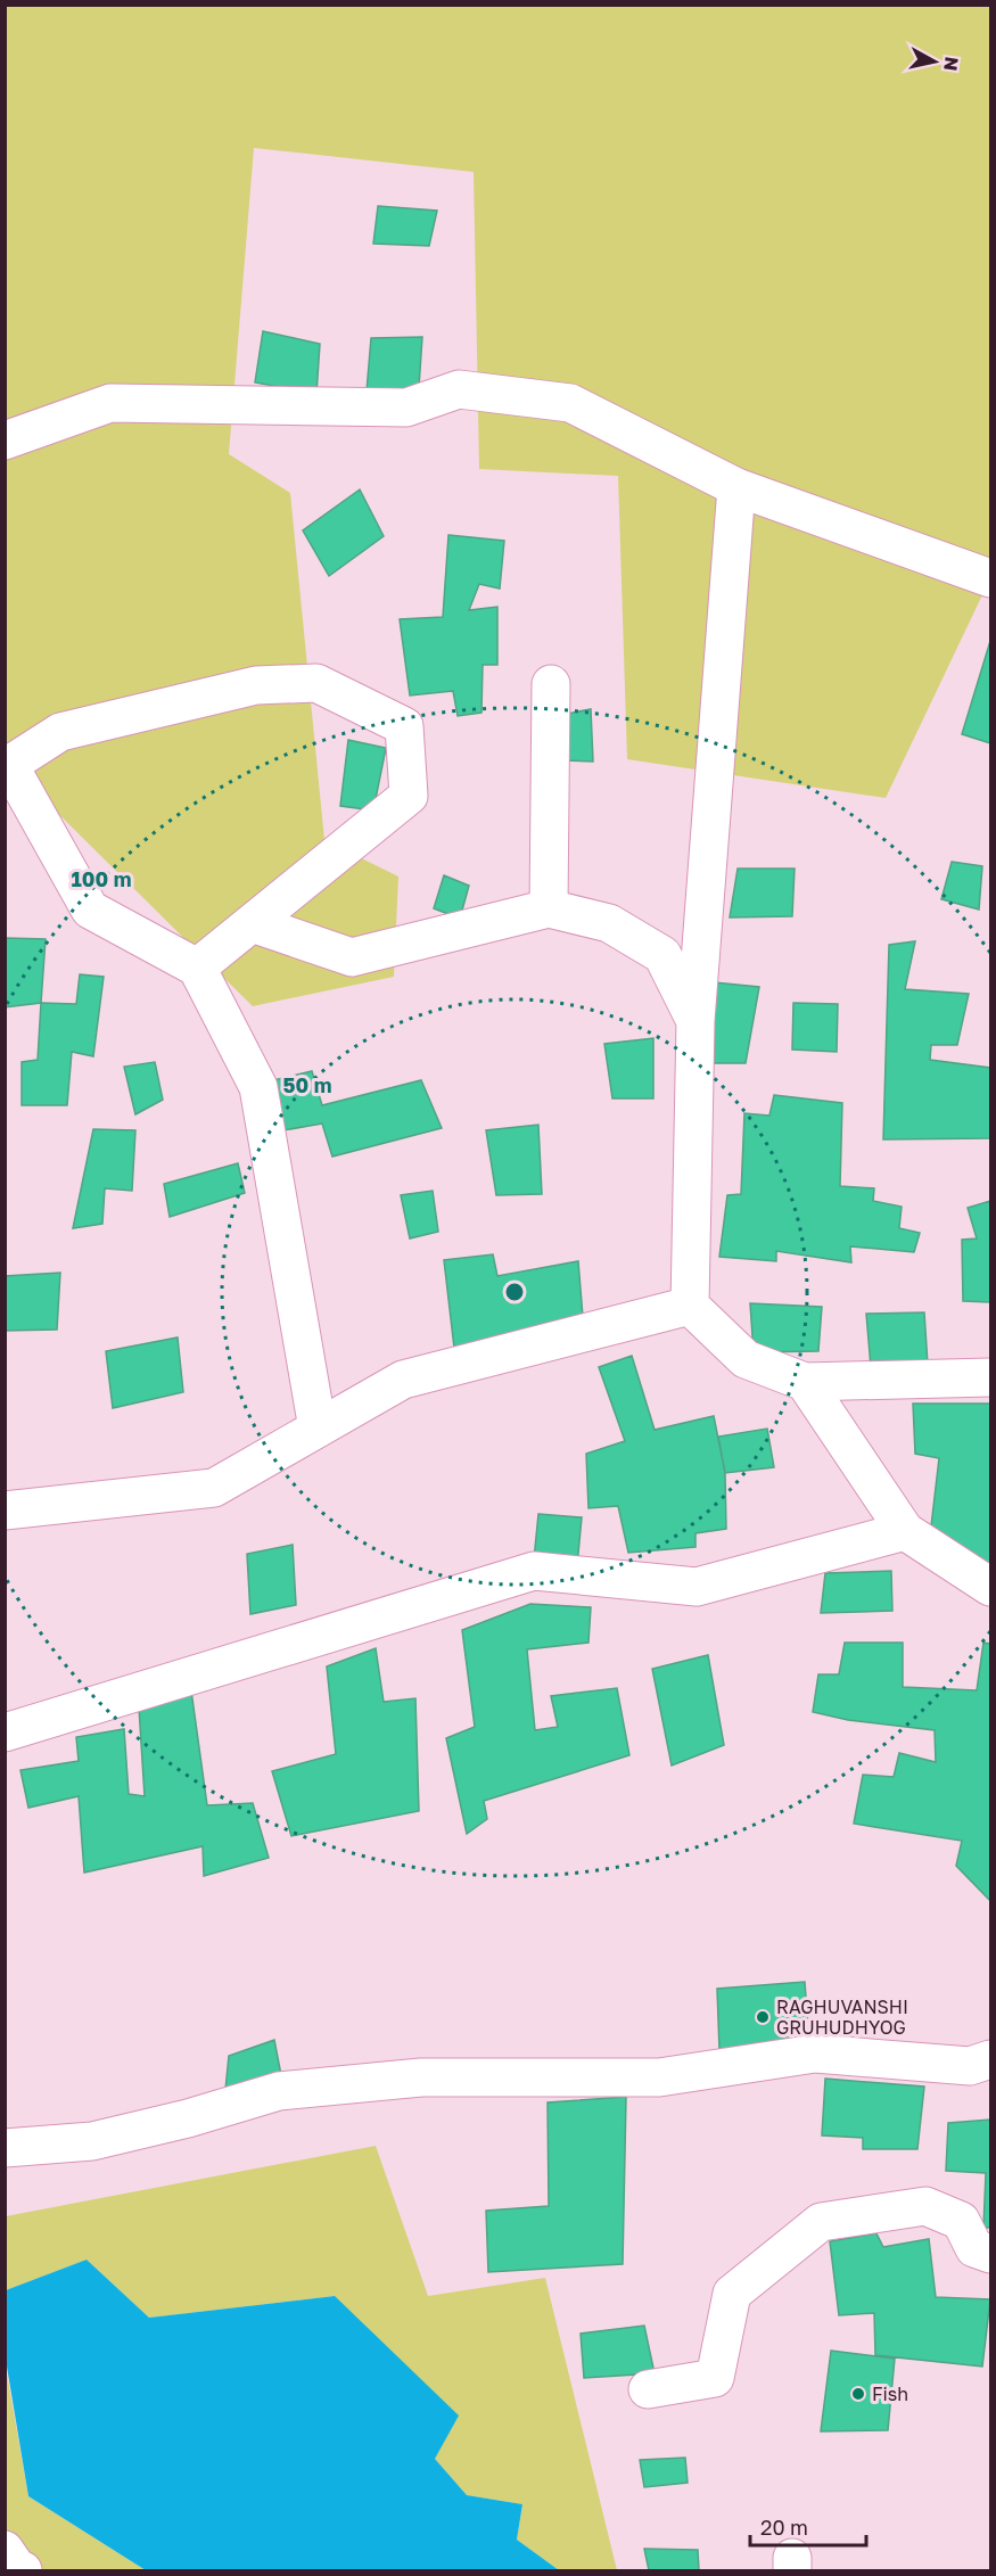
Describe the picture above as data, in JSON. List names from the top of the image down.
{
  "places": ["RAGHUVANSHI GRUHUDHYOG", "Fish"],
  "scale_bar": "20 m",
  "north": "right",
  "rings": ["100 m", "50 m"]
}
